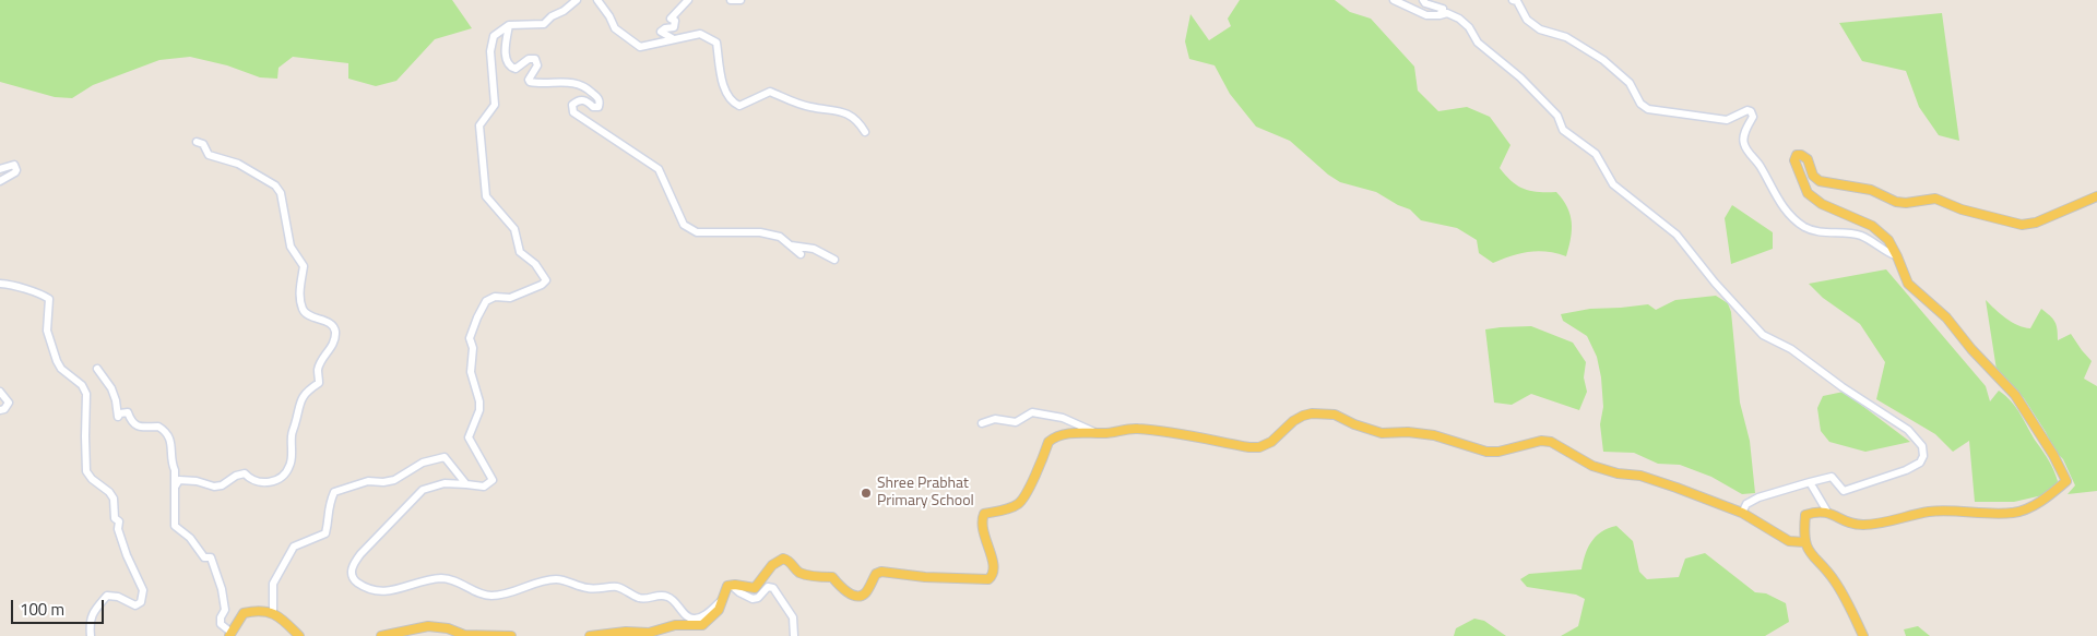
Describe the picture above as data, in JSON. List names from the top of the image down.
{
  "places": ["Shree Prabhat Primary School"],
  "scale_bar": "100 m"
}
